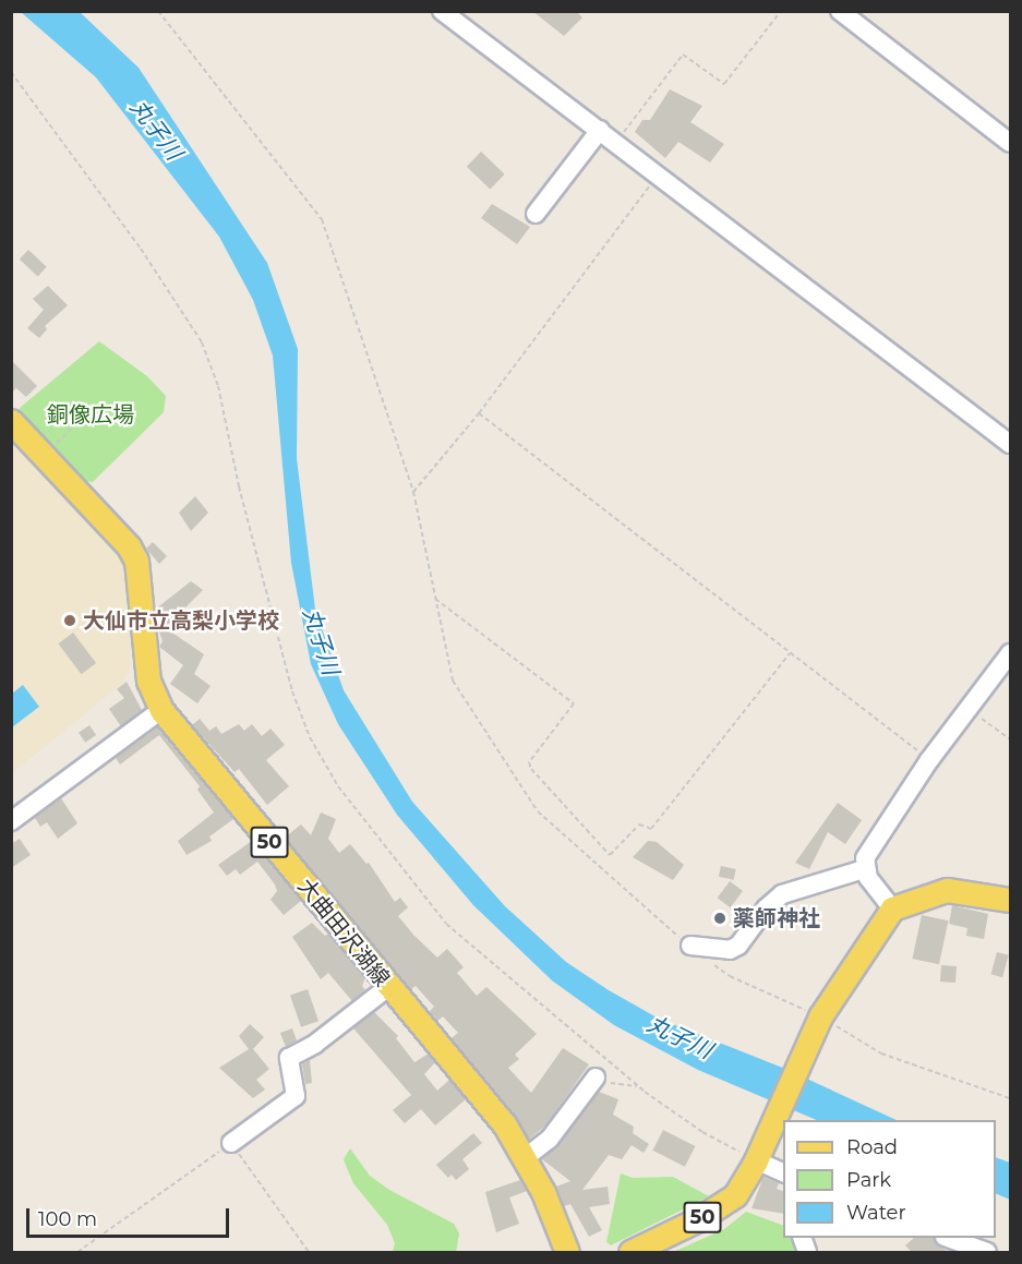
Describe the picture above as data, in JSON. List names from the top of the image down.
{
  "streets": {
    "main road": ["50", "大曲田沢湖線"]
  },
  "water": ["丸子川"],
  "parks": ["銅像広場"],
  "places": ["大仙市立高梨小学校", "薬師神社"],
  "legend": ["Road", "Park", "Water"],
  "scale_bar": "100 m"
}
